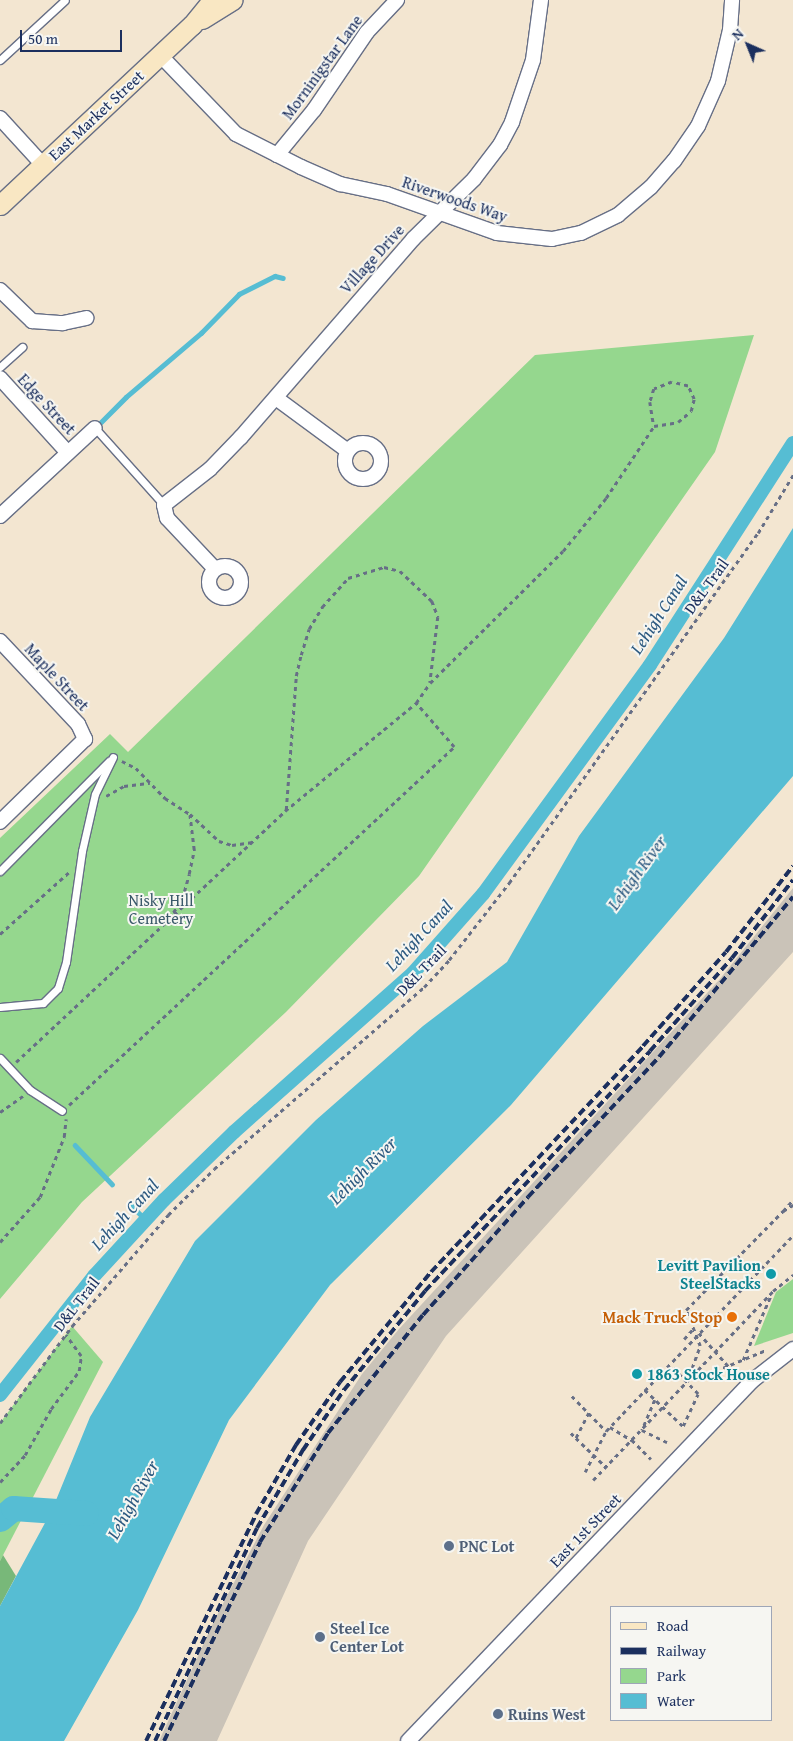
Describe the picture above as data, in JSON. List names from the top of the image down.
{
  "streets": {
    "street": [
      "Morninigstar Lane",
      "East Market Street",
      "Riverwoods Way",
      "Village Drive",
      "Edge Street",
      "Maple Street",
      "East 1st Street"
    ],
    "path": ["D&L Trail"]
  },
  "crossings": [
    ["Morninigstar Lane", "Riverwoods Way"],
    ["East Market Street", "Riverwoods Way"],
    ["Riverwoods Way", "Village Drive"]
  ],
  "water": ["Lehigh Canal", "Lehigh River"],
  "parks": ["Nisky Hill Cemetery"],
  "places": [
    "Levitt Pavilion SteelStacks",
    "Mack Truck Stop",
    "1863 Stock House",
    "PNC Lot",
    "Steel Ice Center Lot",
    "Ruins West"
  ],
  "legend": [
    "Road",
    "Railway",
    "Park",
    "Water"
  ],
  "scale_bar": "50 m",
  "north": "top left"
}
